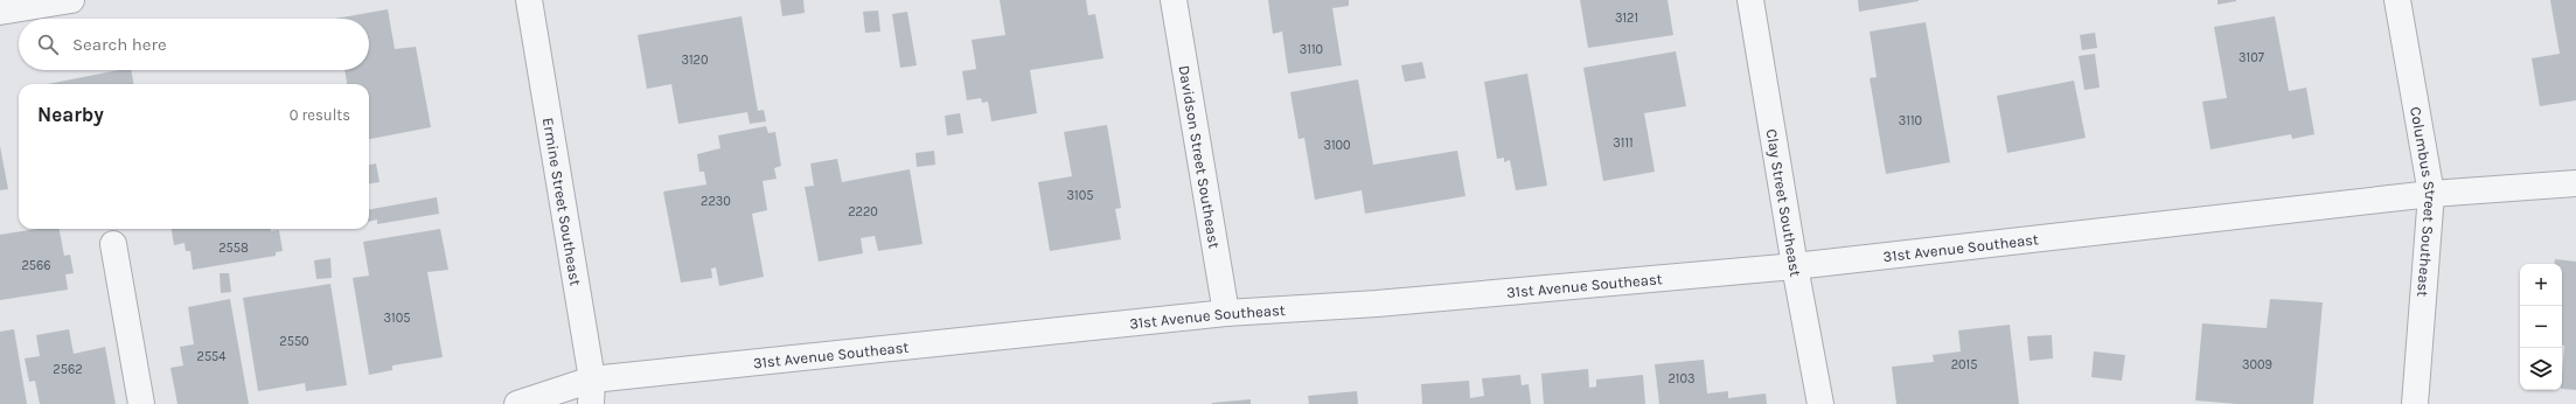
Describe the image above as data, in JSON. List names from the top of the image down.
{
  "streets": {
    "street": [
      "Davidson Street Southeast",
      "Ermine Street Southeast",
      "Clay Street Southeast",
      "Columbus Street Southeast",
      "31st Avenue Southeast"
    ]
  },
  "crossings": [
    ["Davidson Street Southeast", "31st Avenue Southeast"],
    ["Ermine Street Southeast", "31st Avenue Southeast"],
    ["Clay Street Southeast", "31st Avenue Southeast"],
    ["Columbus Street Southeast", "31st Avenue Southeast"]
  ],
  "house_numbers": [
    "3121",
    "3110",
    "3107",
    "3120",
    "3110",
    "3111",
    "3100",
    "3105",
    "2230",
    "2220",
    "2558",
    "2566",
    "3105",
    "2550",
    "2554",
    "2015",
    "3009",
    "2562",
    "2103"
  ],
  "page": {
    "search": "Search here",
    "heading": ["Nearby", "0 results"],
    "map_buttons": ["+", "−"]
  }
}
